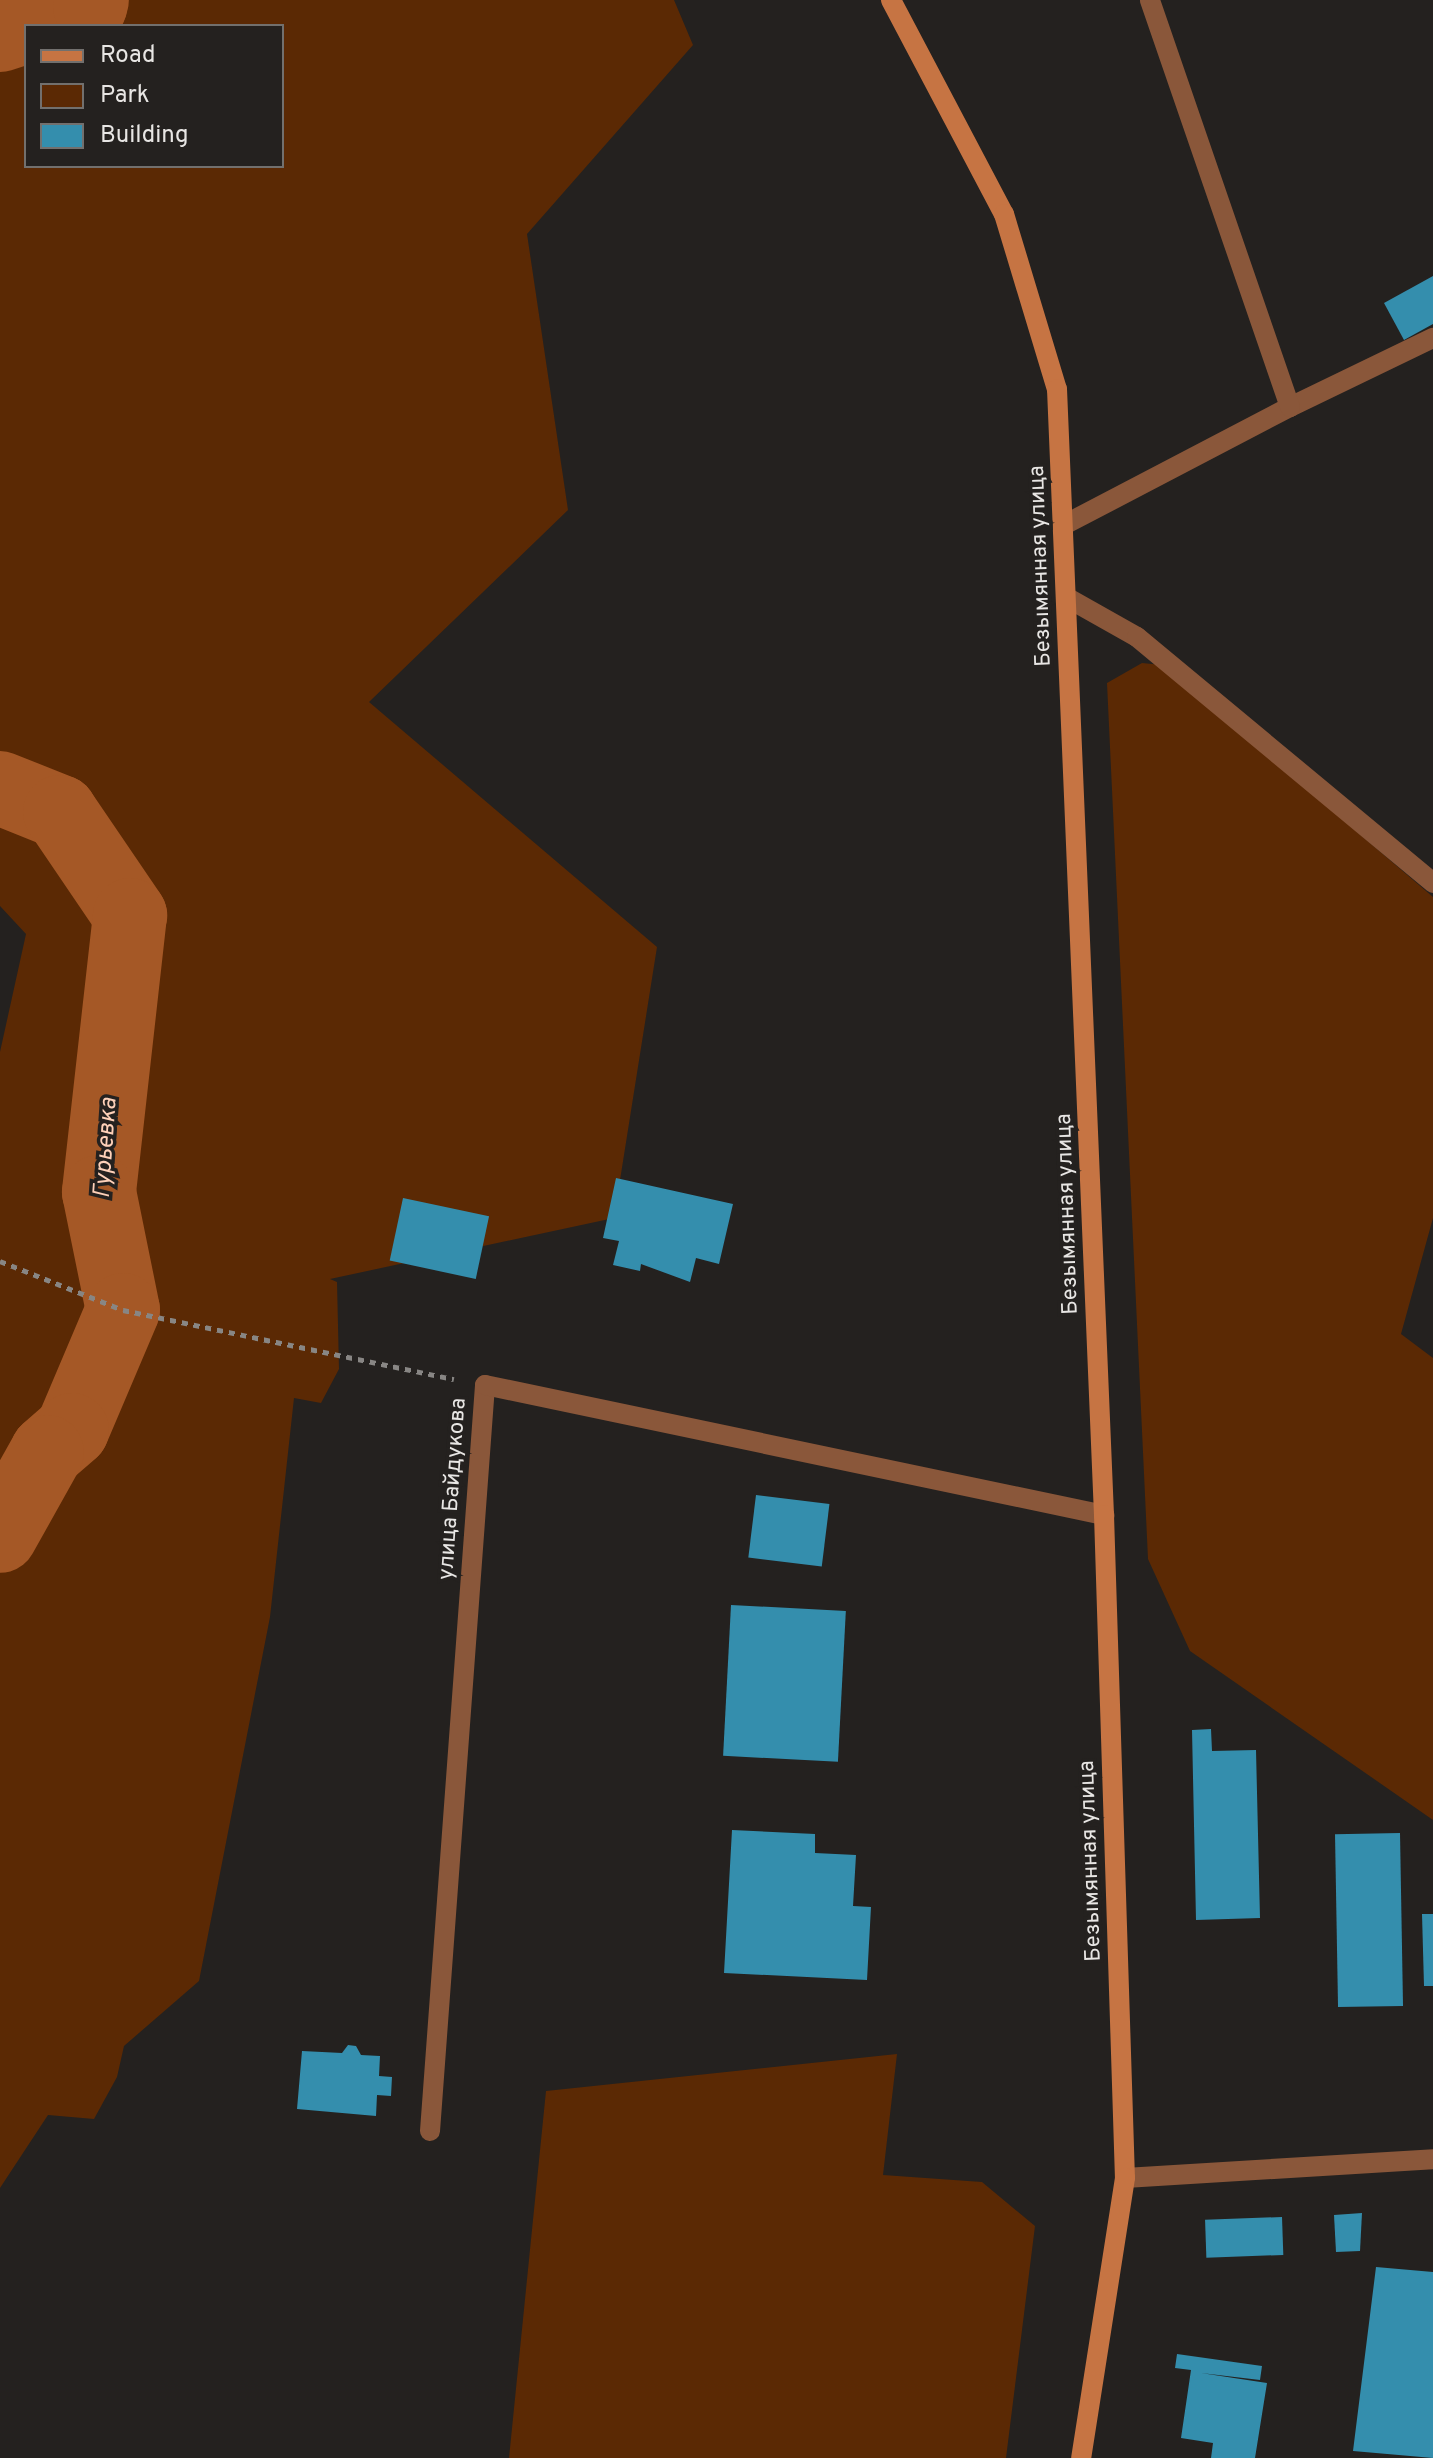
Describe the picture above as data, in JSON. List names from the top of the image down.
{
  "streets": {
    "main road": ["Безымянная улица"],
    "street": ["улица Байдукова"]
  },
  "crossings": [
    ["Безымянная улица", "улица Байдукова"]
  ],
  "water": ["Гурьевка"],
  "legend": ["Road", "Park", "Building"]
}
